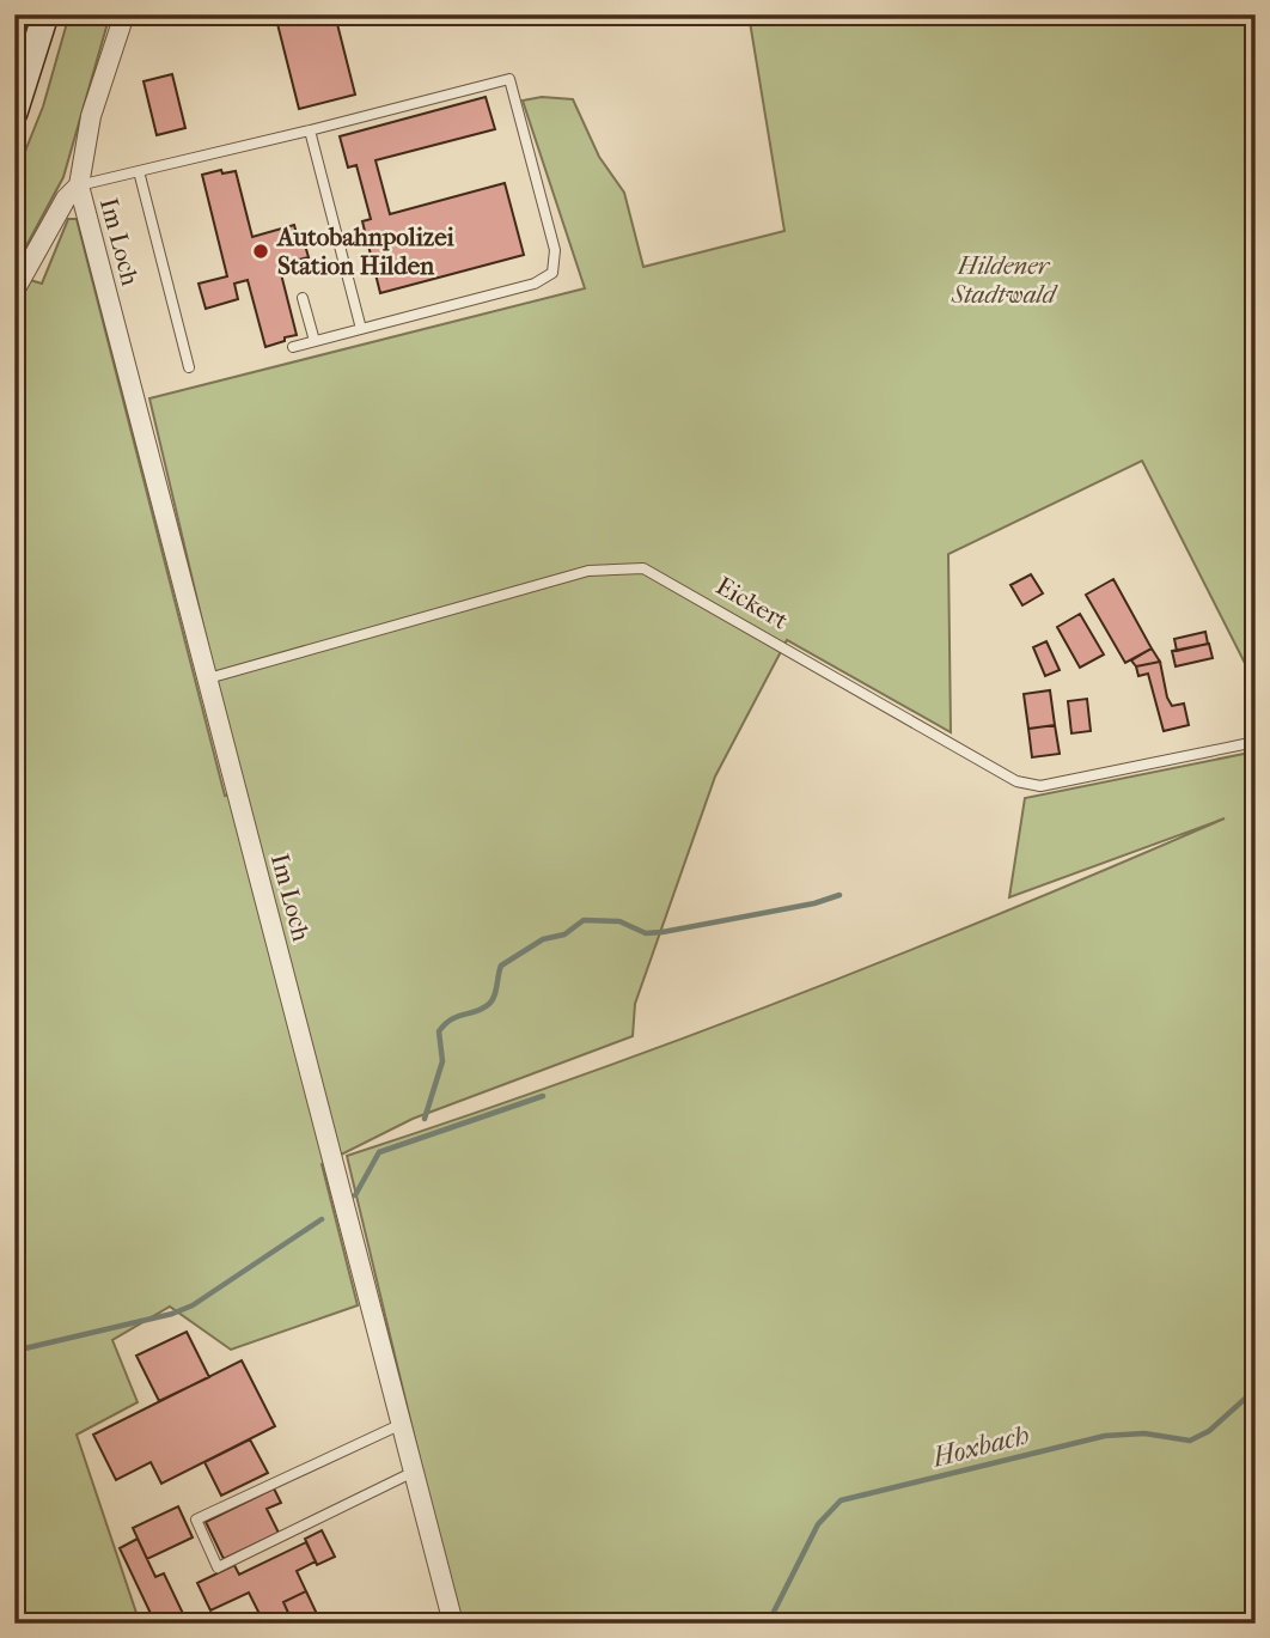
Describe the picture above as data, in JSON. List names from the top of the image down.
{
  "streets": {
    "street": ["Im Loch"],
    "lane": ["Eickert"]
  },
  "crossings": [
    ["Im Loch", "Eickert"]
  ],
  "water": ["Hoxbach"],
  "parks": ["Hildener Stadtwald"],
  "places": ["Autobahnpolizei Station Hilden"]
}
